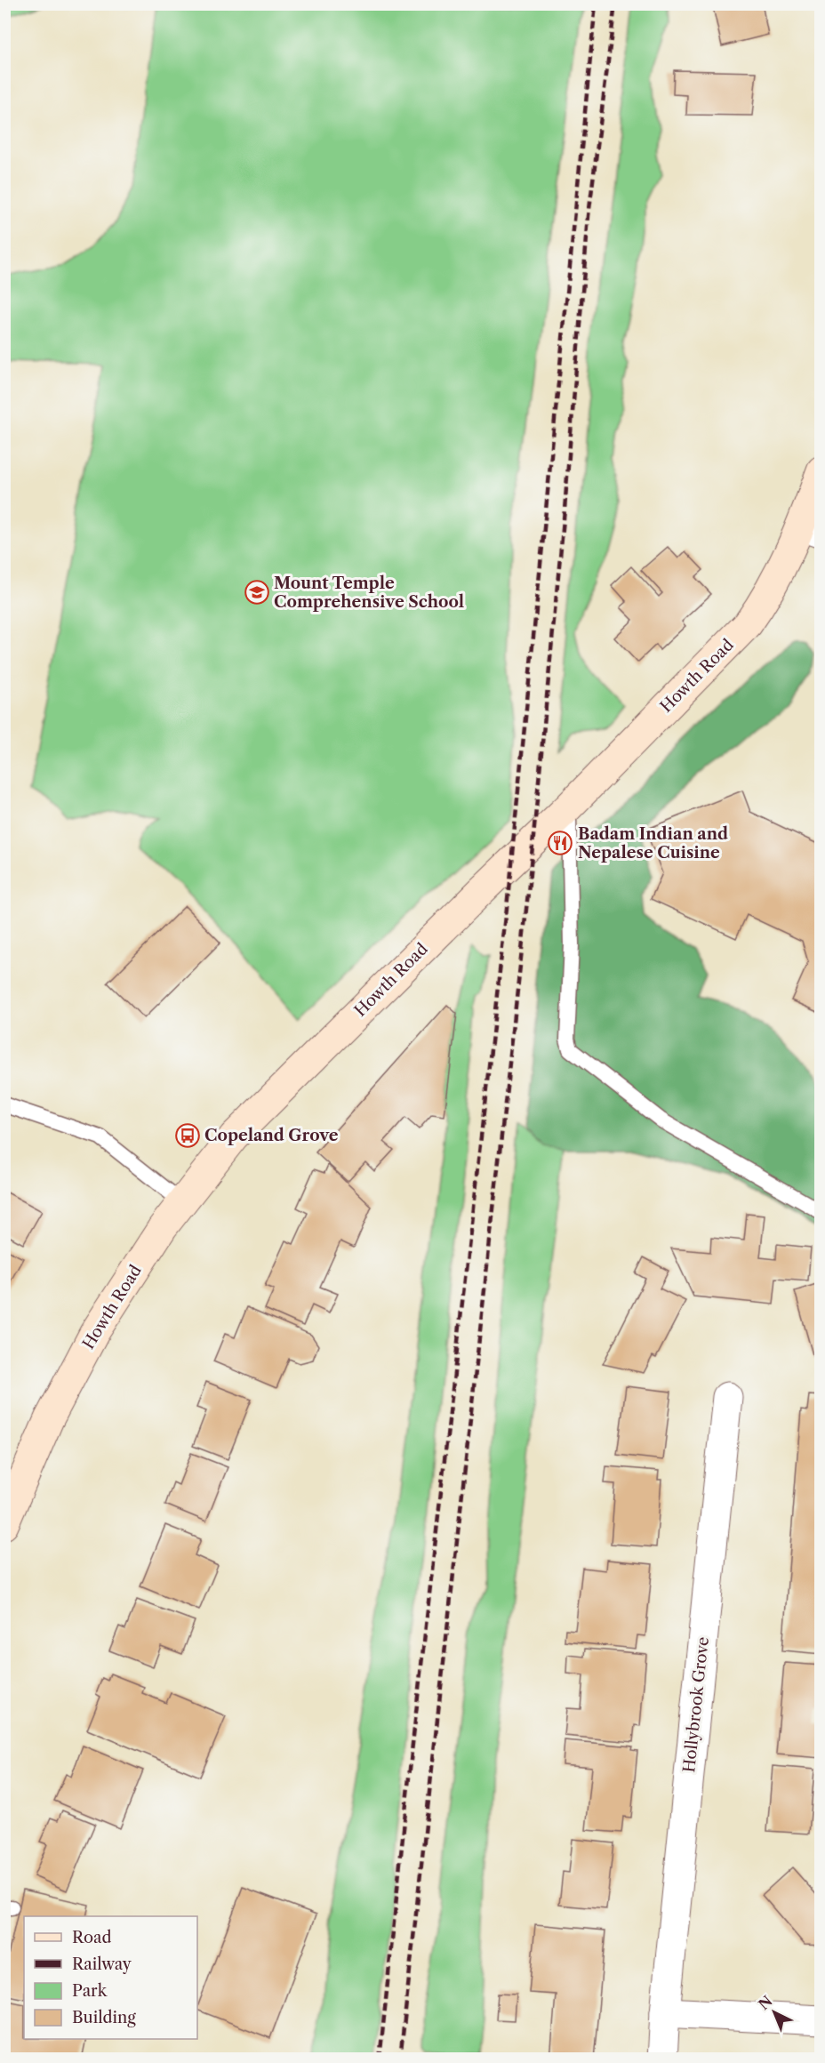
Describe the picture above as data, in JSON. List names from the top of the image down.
{
  "streets": {
    "main road": ["Howth Road"],
    "street": ["Hollybrook Grove"]
  },
  "places": {
    "school or university": ["Mount Temple Comprehensive School"],
    "restaurant": ["Badam Indian and Nepalese Cuisine"],
    "bus stop": ["Copeland Grove"]
  },
  "legend": [
    "Road",
    "Railway",
    "Park",
    "Building"
  ],
  "north": "top left"
}
